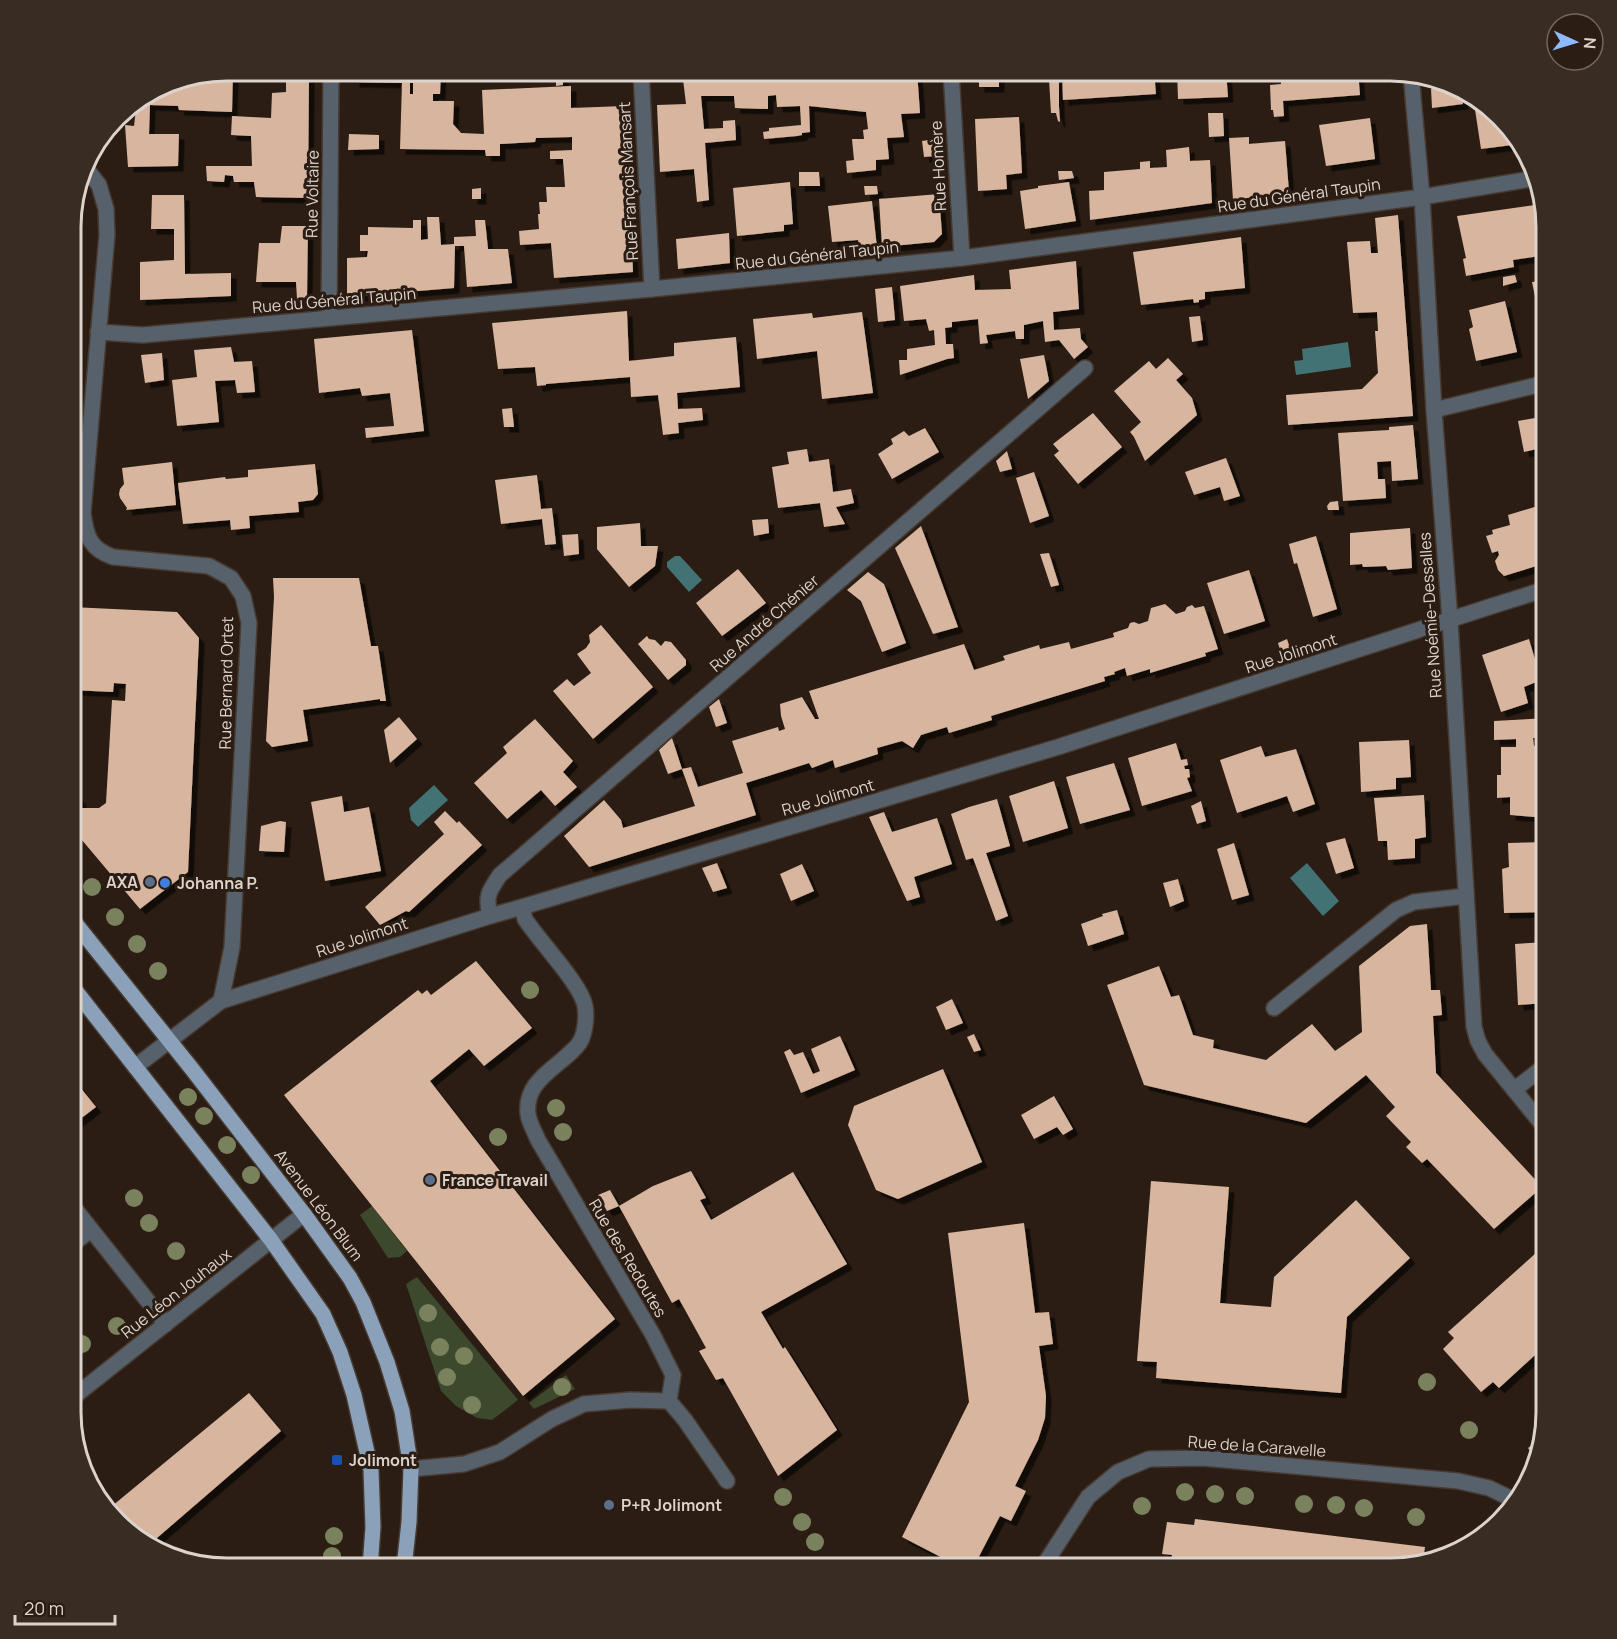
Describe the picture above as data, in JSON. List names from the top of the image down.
{
  "streets": {
    "main road": ["Avenue Léon Blum"],
    "street": [
      "Rue Homère",
      "Rue François Mansart",
      "Rue Voltaire",
      "Rue du Général Taupin",
      "Rue Noémie-Dessalles",
      "Rue André Chénier",
      "Rue Jolimont",
      "Rue Bernard Ortet",
      "Rue des Redoutes",
      "Rue Léon Jouhaux",
      "Rue de la Caravelle"
    ]
  },
  "crossings": [
    ["Rue Homère", "Rue du Général Taupin"],
    ["Rue François Mansart", "Rue du Général Taupin"],
    ["Rue Voltaire", "Rue du Général Taupin"],
    ["Rue du Général Taupin", "Rue Noémie-Dessalles"],
    ["Rue du Général Taupin", "Rue Bernard Ortet"],
    ["Rue Noémie-Dessalles", "Rue Jolimont"],
    ["Rue André Chénier", "Rue Jolimont"],
    ["Rue Jolimont", "Rue Bernard Ortet"],
    ["Rue Jolimont", "Avenue Léon Blum"],
    ["Rue Jolimont", "Rue des Redoutes"],
    ["Avenue Léon Blum", "Rue Léon Jouhaux"]
  ],
  "places": {
    "other": [
      "AXA",
      "Johanna P.",
      "France Travail",
      "P+R Jolimont"
    ],
    "transit": ["Jolimont"]
  },
  "scale_bar": "20 m",
  "north": "right"
}
